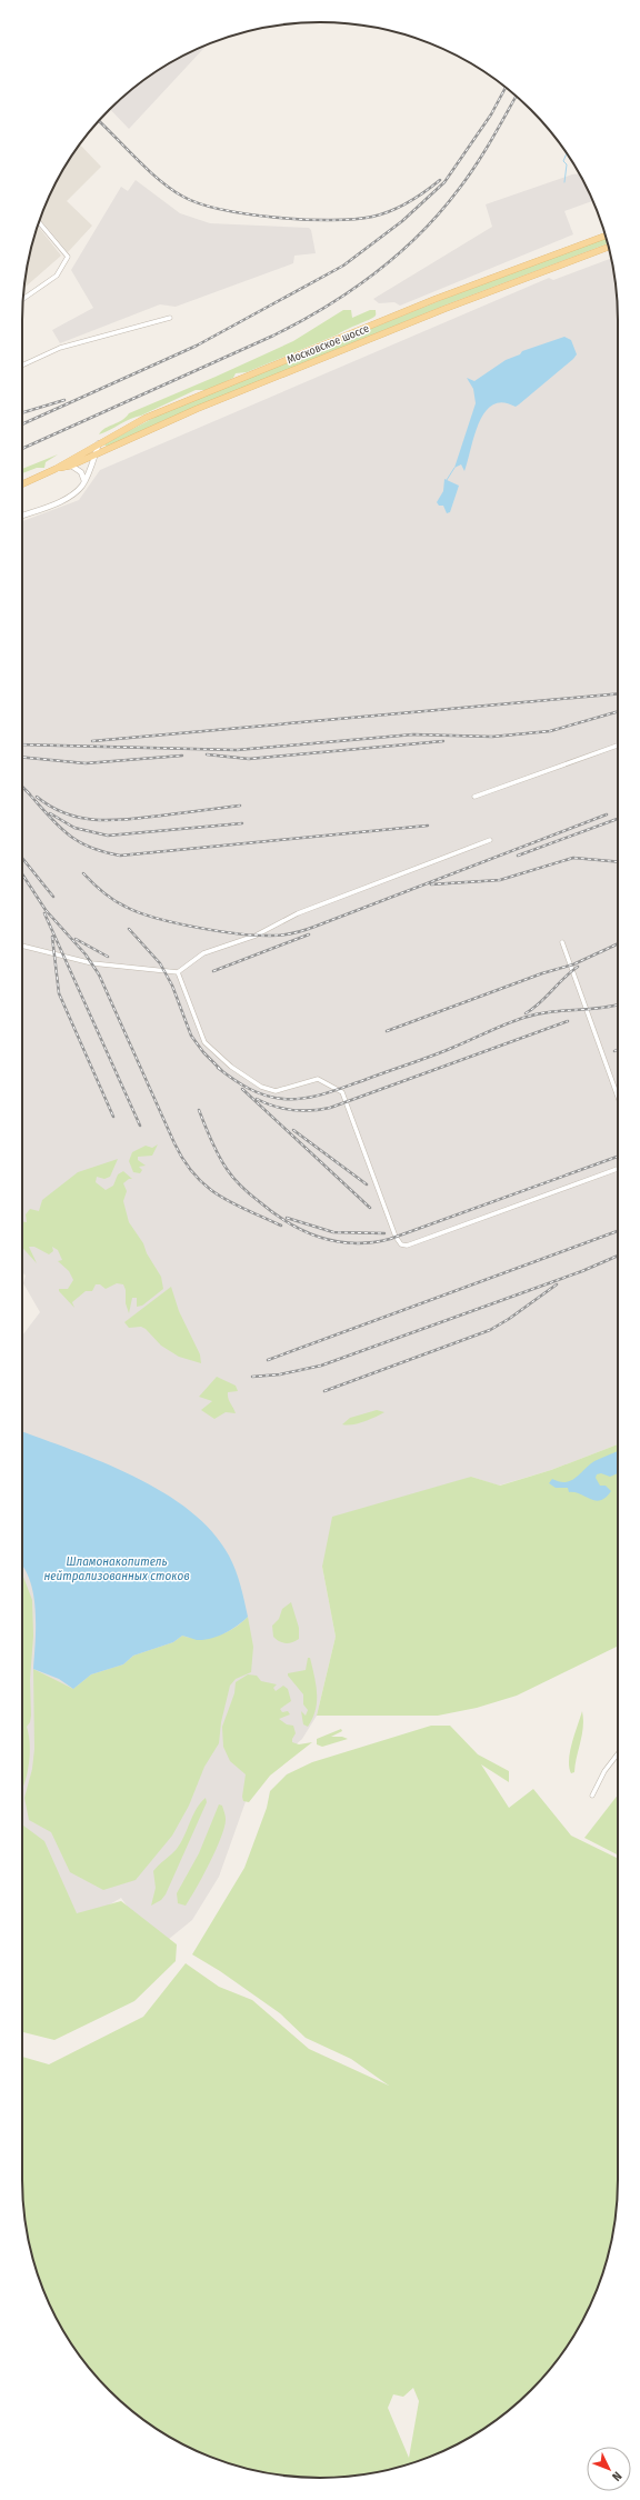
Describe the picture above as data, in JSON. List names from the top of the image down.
{
  "streets": {
    "main road": ["Московское шоссе"]
  },
  "water": ["Шламонакопитель нейтрализованных стоков"],
  "north": "bottom right"
}
